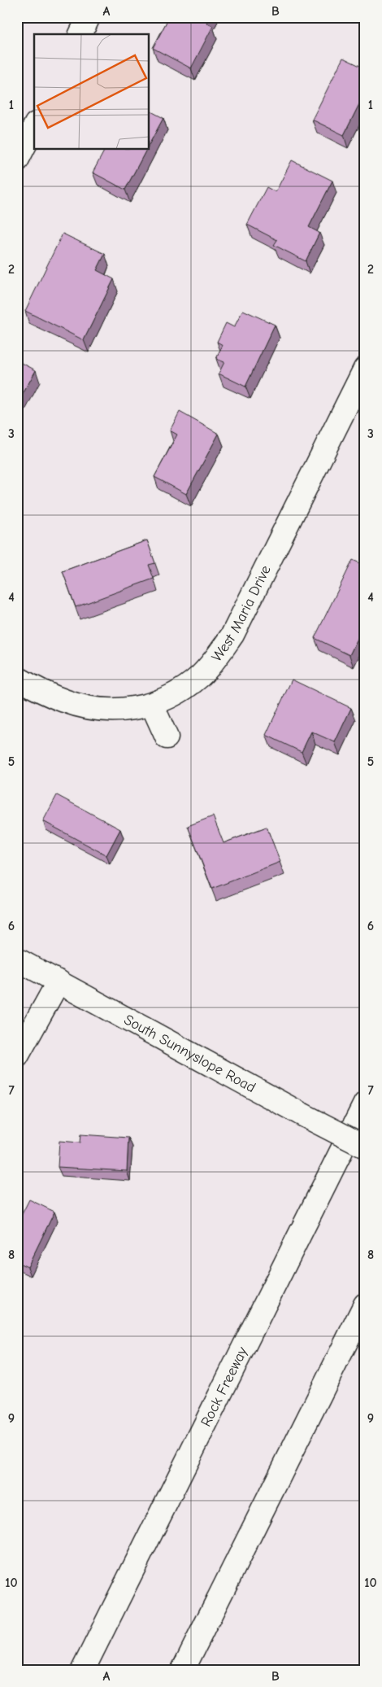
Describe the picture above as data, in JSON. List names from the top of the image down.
{
  "streets": {
    "main road": ["West Maria Drive", "South Sunnyslope Road", "Rock Freeway"]
  },
  "grid": {
    "columns": ["A", "B"],
    "rows": [
      "1",
      "2",
      "3",
      "4",
      "5",
      "6",
      "7",
      "8",
      "9",
      "10"
    ]
  }
}
